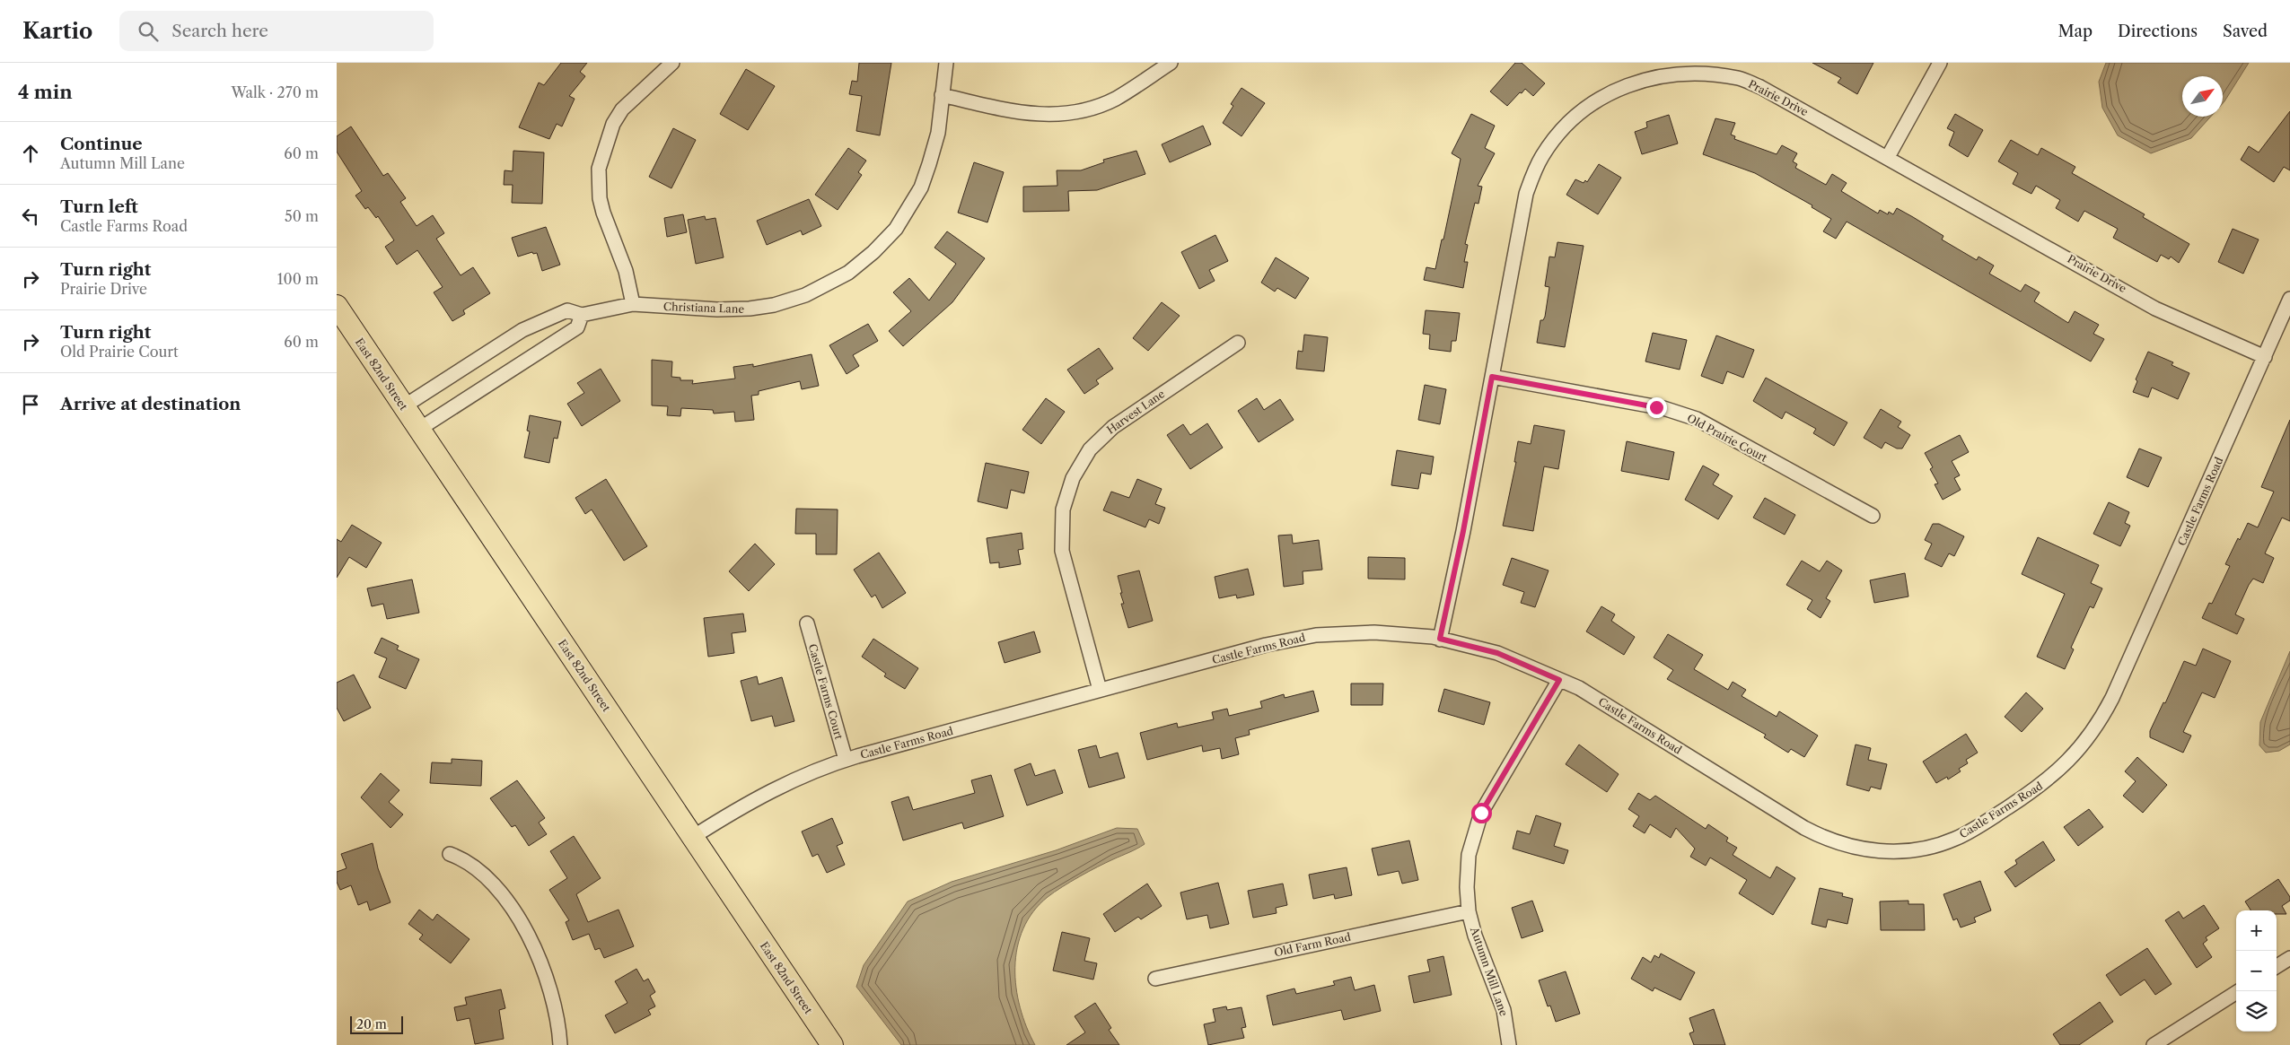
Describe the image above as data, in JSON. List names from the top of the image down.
{
  "streets": {
    "main road": ["East 82nd Street"],
    "street": [
      "Prairie Drive",
      "Christiana Lane",
      "Harvest Lane",
      "Old Prairie Court",
      "Castle Farms Road",
      "Castle Farms Court",
      "Old Farm Road",
      "Autumn Mill Lane"
    ]
  },
  "crossings": [
    ["Prairie Drive", "Old Prairie Court"],
    ["Prairie Drive", "Castle Farms Road"],
    ["Christiana Lane", "East 82nd Street"],
    ["East 82nd Street", "Castle Farms Road"],
    ["Harvest Lane", "Castle Farms Road"],
    ["Castle Farms Road", "Castle Farms Court"],
    ["Castle Farms Road", "Autumn Mill Lane"],
    ["Old Farm Road", "Autumn Mill Lane"]
  ],
  "scale_bar": "20 m",
  "north": "top right",
  "page": {
    "header": "Kartio",
    "search": "Search here",
    "nav": ["Map", "Directions", "Saved"],
    "heading": ["4 min", "Walk · 270 m"],
    "list": [
      ["Continue", "Autumn Mill Lane", "60 m"],
      ["Turn left", "Castle Farms Road", "50 m"],
      ["Turn right", "Prairie Drive", "100 m"],
      ["Turn right", "Old Prairie Court", "60 m"],
      "Arrive at destination"
    ],
    "map_buttons": ["+", "−"],
    "scale": "20 m"
  }
}
